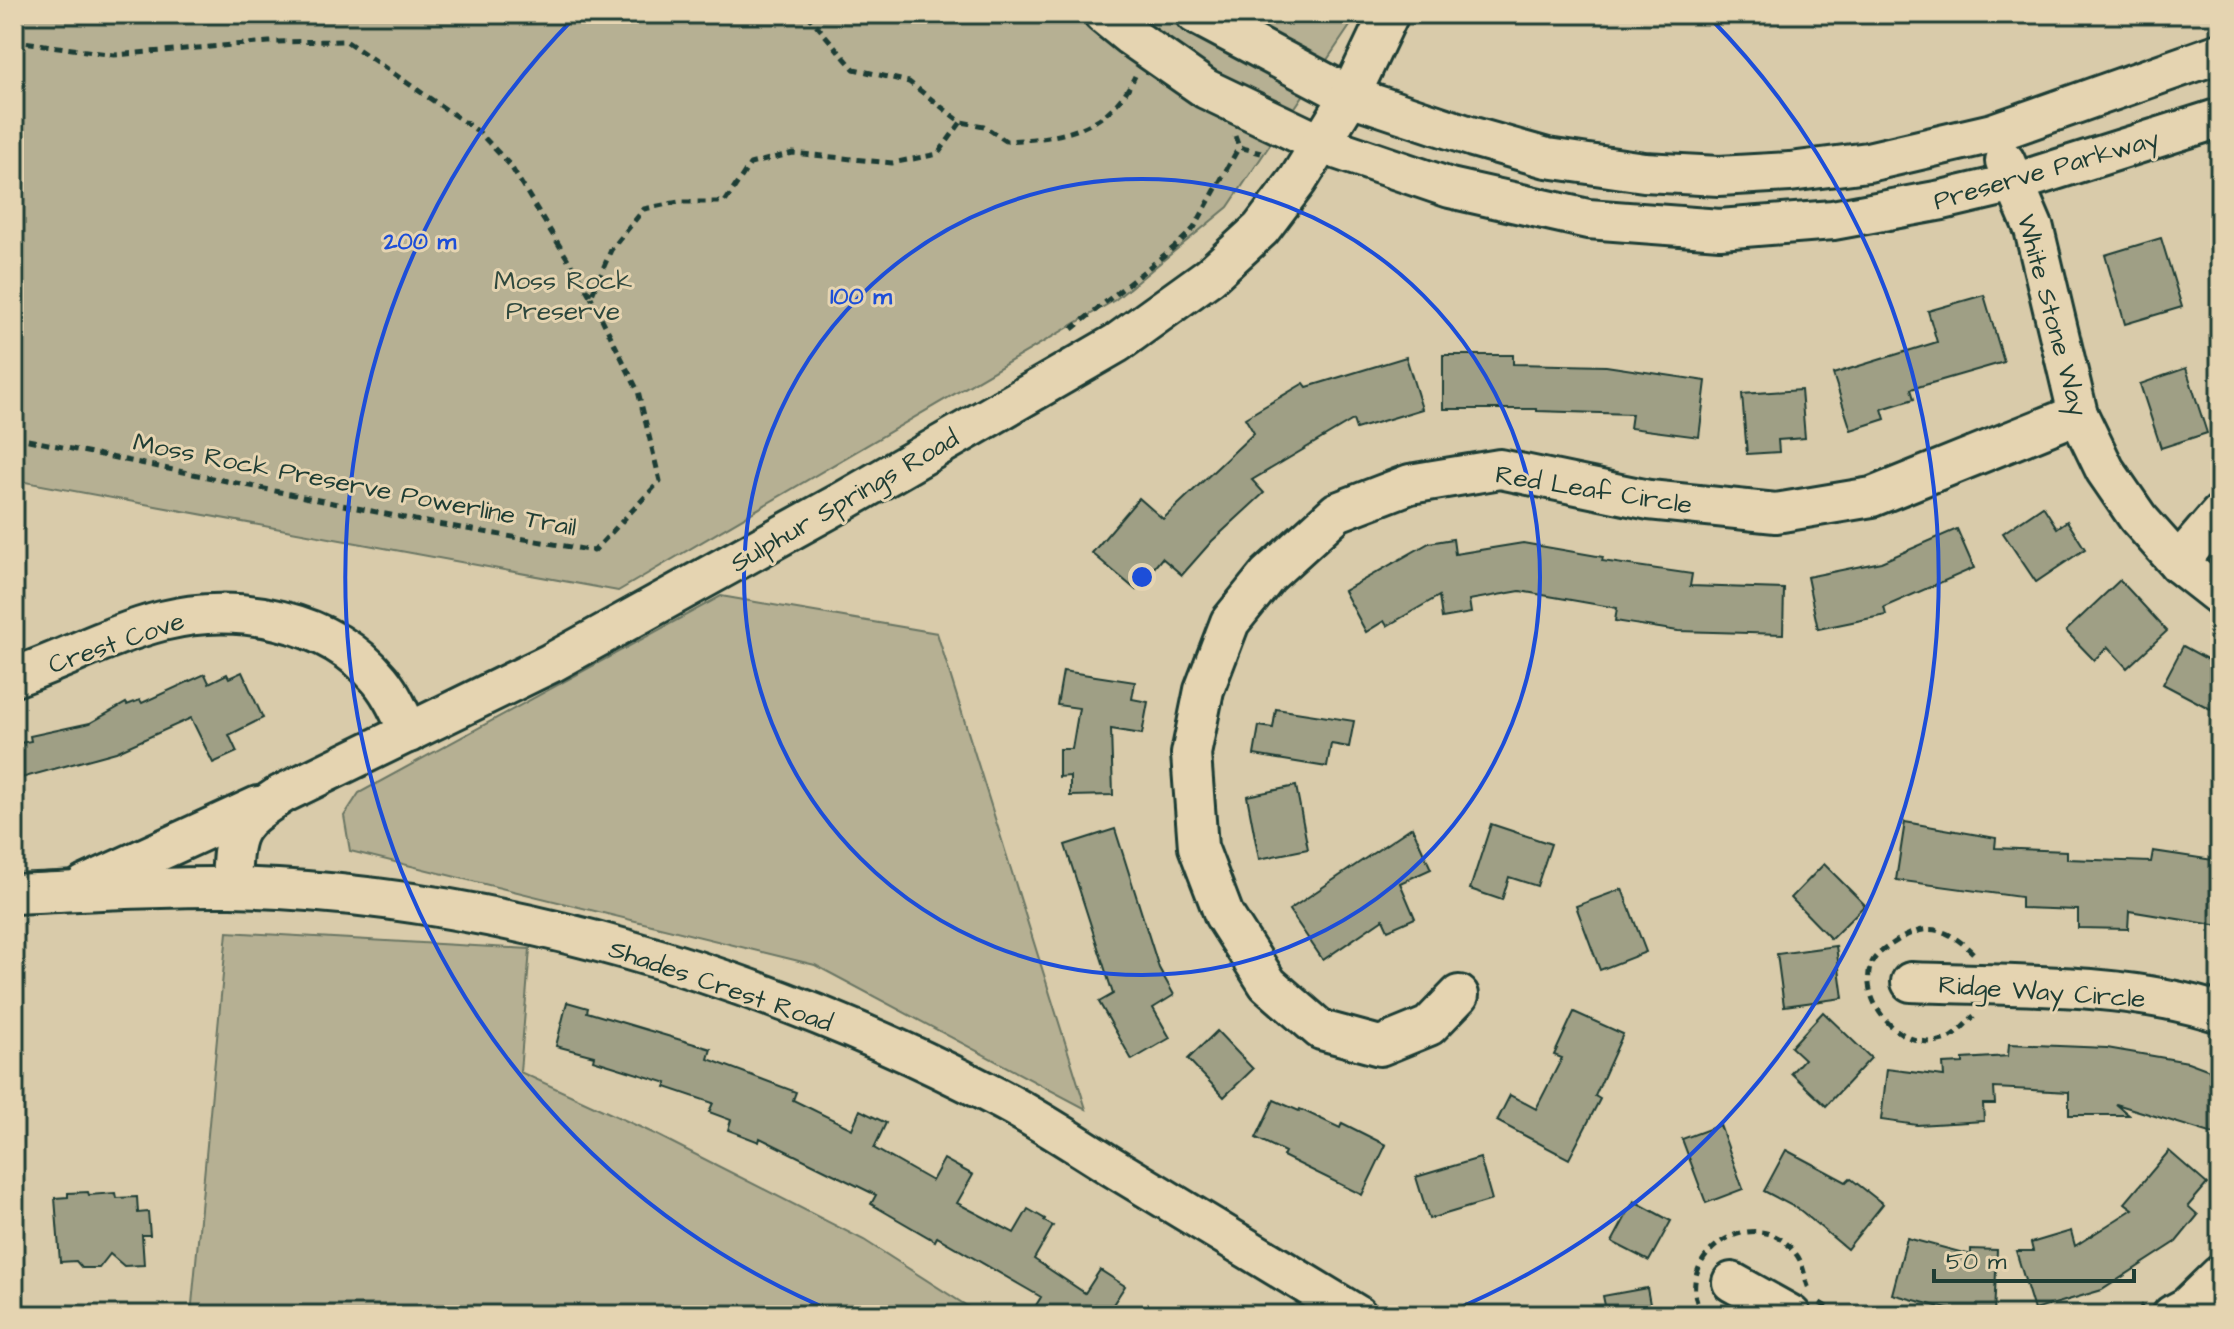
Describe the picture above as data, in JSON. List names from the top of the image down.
{
  "streets": {
    "street": [
      "Preserve Parkway",
      "White Stone Way",
      "Red Leaf Circle",
      "Sulphur Springs Road",
      "Crest Cove",
      "Shades Crest Road",
      "Ridge Way Circle"
    ],
    "path": ["Moss Rock Preserve Powerline Trail"]
  },
  "crossings": [
    ["Preserve Parkway", "White Stone Way"],
    ["Preserve Parkway", "Sulphur Springs Road"],
    ["White Stone Way", "Red Leaf Circle"],
    ["Sulphur Springs Road", "Crest Cove"],
    ["Sulphur Springs Road", "Shades Crest Road"]
  ],
  "parks": ["Moss Rock Preserve"],
  "scale_bar": "50 m",
  "rings": ["200 m", "100 m"]
}
